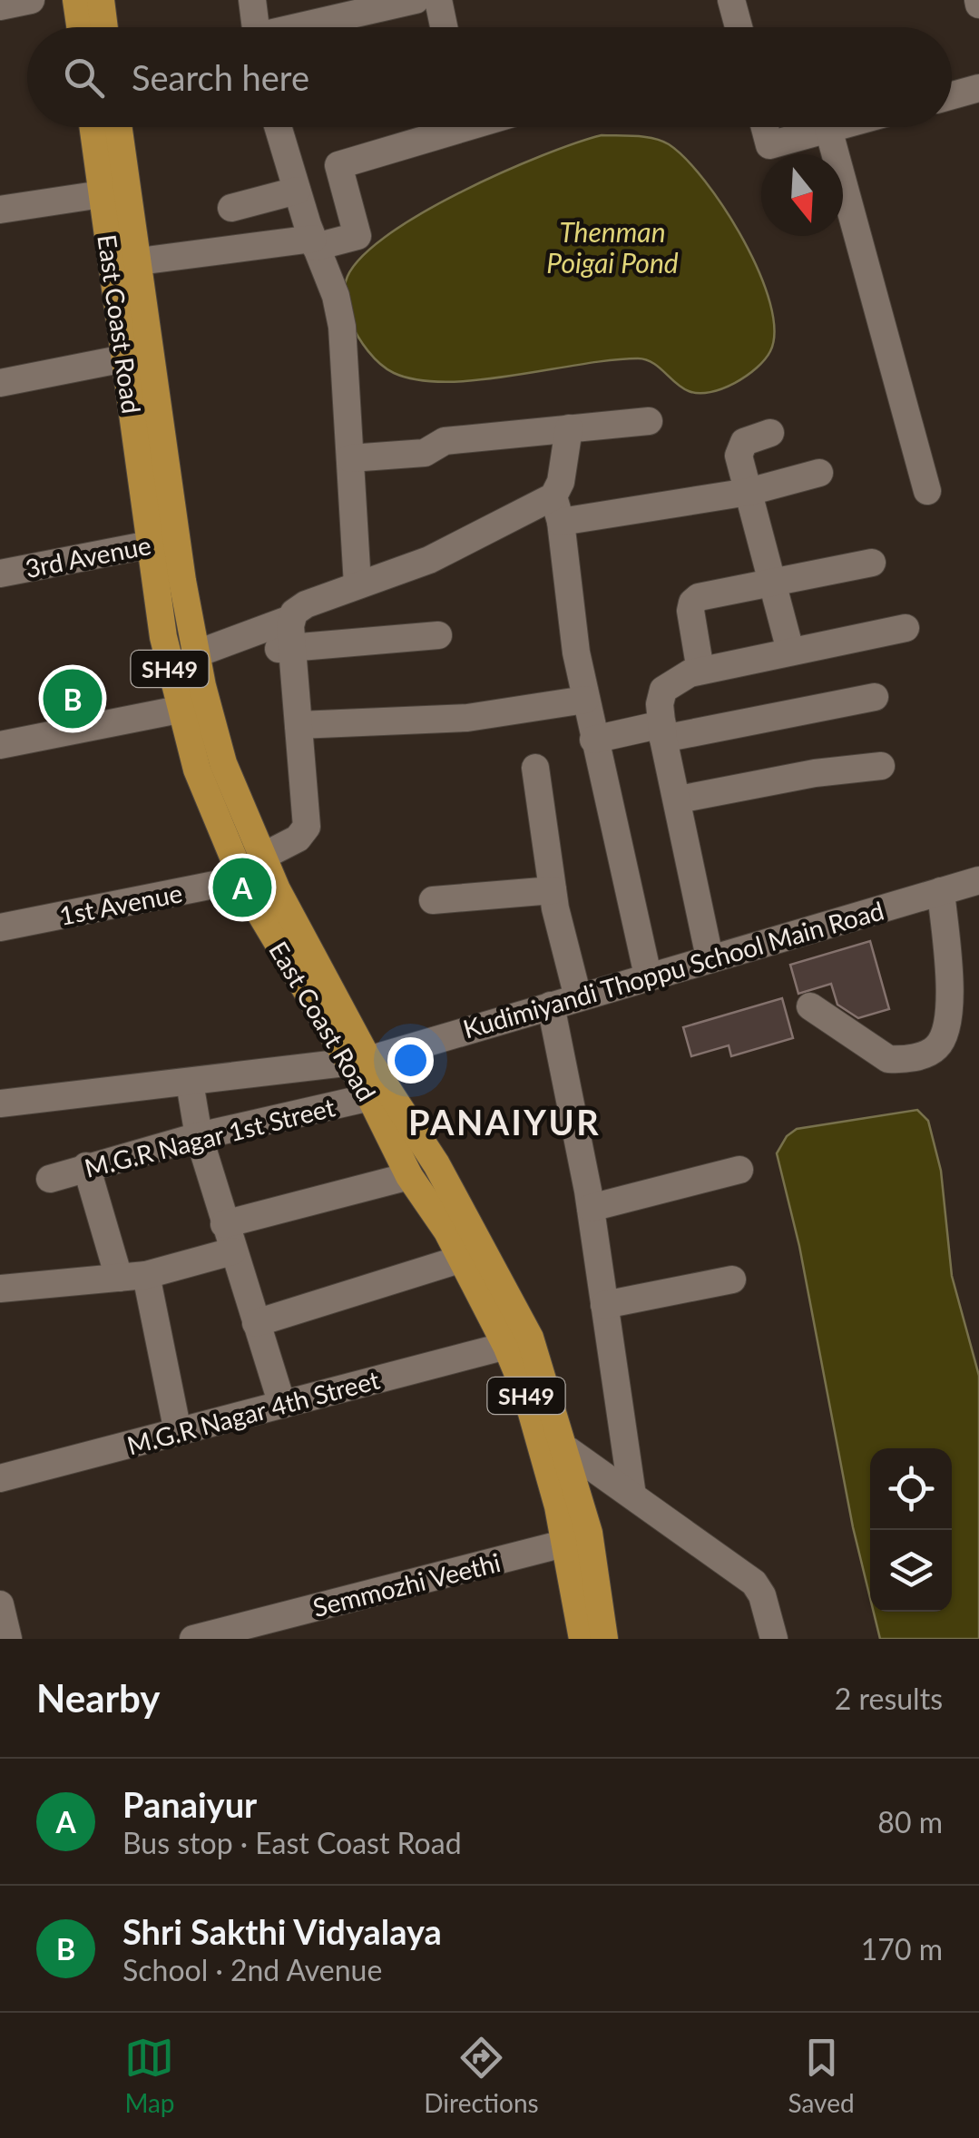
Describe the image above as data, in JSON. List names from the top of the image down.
{
  "streets": {
    "main road": ["East Coast Road", "SH49"],
    "street": [
      "3rd Avenue",
      "1st Avenue",
      "Kudimiyandi Thoppu School Main Road",
      "M.G.R Nagar 1st Street",
      "M.G.R Nagar 4th Street",
      "Semmozhi Veethi"
    ]
  },
  "crossings": [
    ["East Coast Road", "3rd Avenue"],
    ["East Coast Road", "1st Avenue"],
    ["East Coast Road", "Kudimiyandi Thoppu School Main Road"],
    ["East Coast Road", "M.G.R Nagar 1st Street"],
    ["East Coast Road", "M.G.R Nagar 4th Street"],
    ["East Coast Road", "Semmozhi Veethi"]
  ],
  "districts": ["PANAIYUR"],
  "water": ["Thenman Poigai Pond"],
  "north": "bottom",
  "page": {
    "search": "Search here",
    "pins": ["B", "A"],
    "heading": ["Nearby", "2 results"],
    "list": [
      {
        "mark": "A",
        "name": "Panaiyur",
        "note": "Bus stop · East Coast Road",
        "value": "80 m"
      },
      {
        "mark": "B",
        "name": "Shri Sakthi Vidyalaya",
        "note": "School · 2nd Avenue",
        "value": "170 m"
      }
    ],
    "nav": ["Map", "Directions", "Saved"]
  }
}
